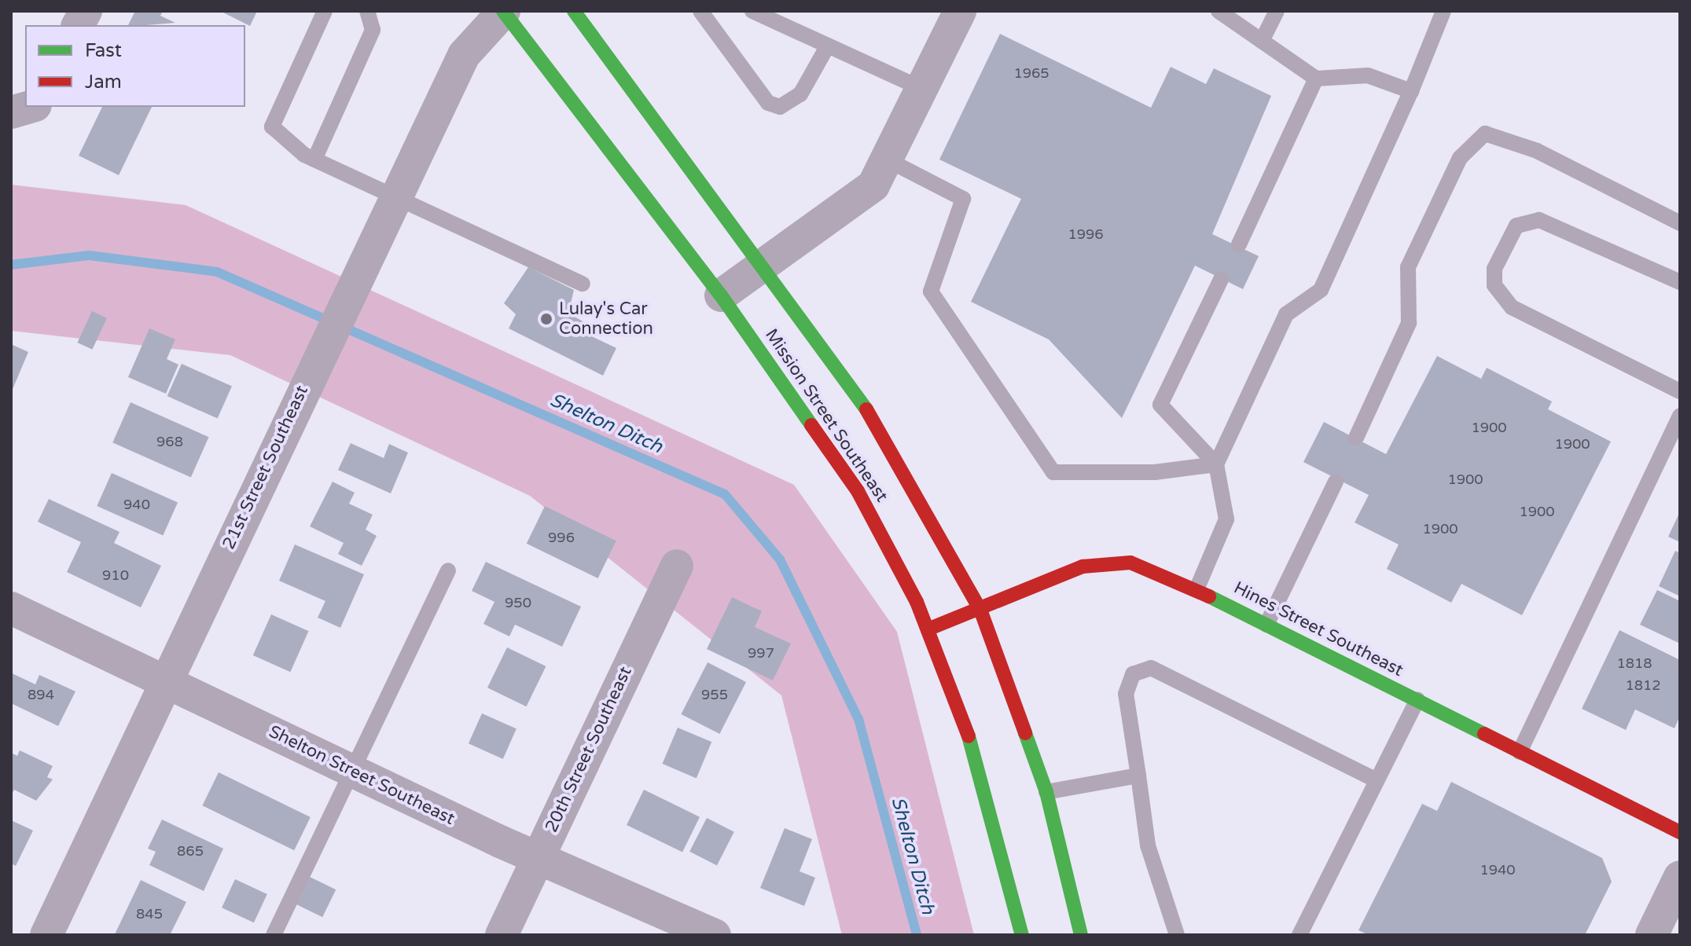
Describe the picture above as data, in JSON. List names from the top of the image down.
{
  "streets": {
    "main road": ["Mission Street Southeast", "Hines Street Southeast"],
    "street": ["21st Street Southeast", "20th Street Southeast", "Shelton Street Southeast"]
  },
  "crossings": [
    ["Mission Street Southeast", "21st Street Southeast"],
    ["Mission Street Southeast", "Hines Street Southeast"],
    ["21st Street Southeast", "Shelton Street Southeast"],
    ["20th Street Southeast", "Shelton Street Southeast"]
  ],
  "water": ["Shelton Ditch"],
  "places": ["Lulay's Car Connection"],
  "house_numbers": [
    "1965",
    "1996",
    "1900",
    "968",
    "1900",
    "1900",
    "940",
    "1900",
    "1900",
    "996",
    "910",
    "950",
    "997",
    "1818",
    "1812",
    "894",
    "955",
    "865",
    "1940",
    "845"
  ],
  "legend": ["Fast", "Jam"]
}
